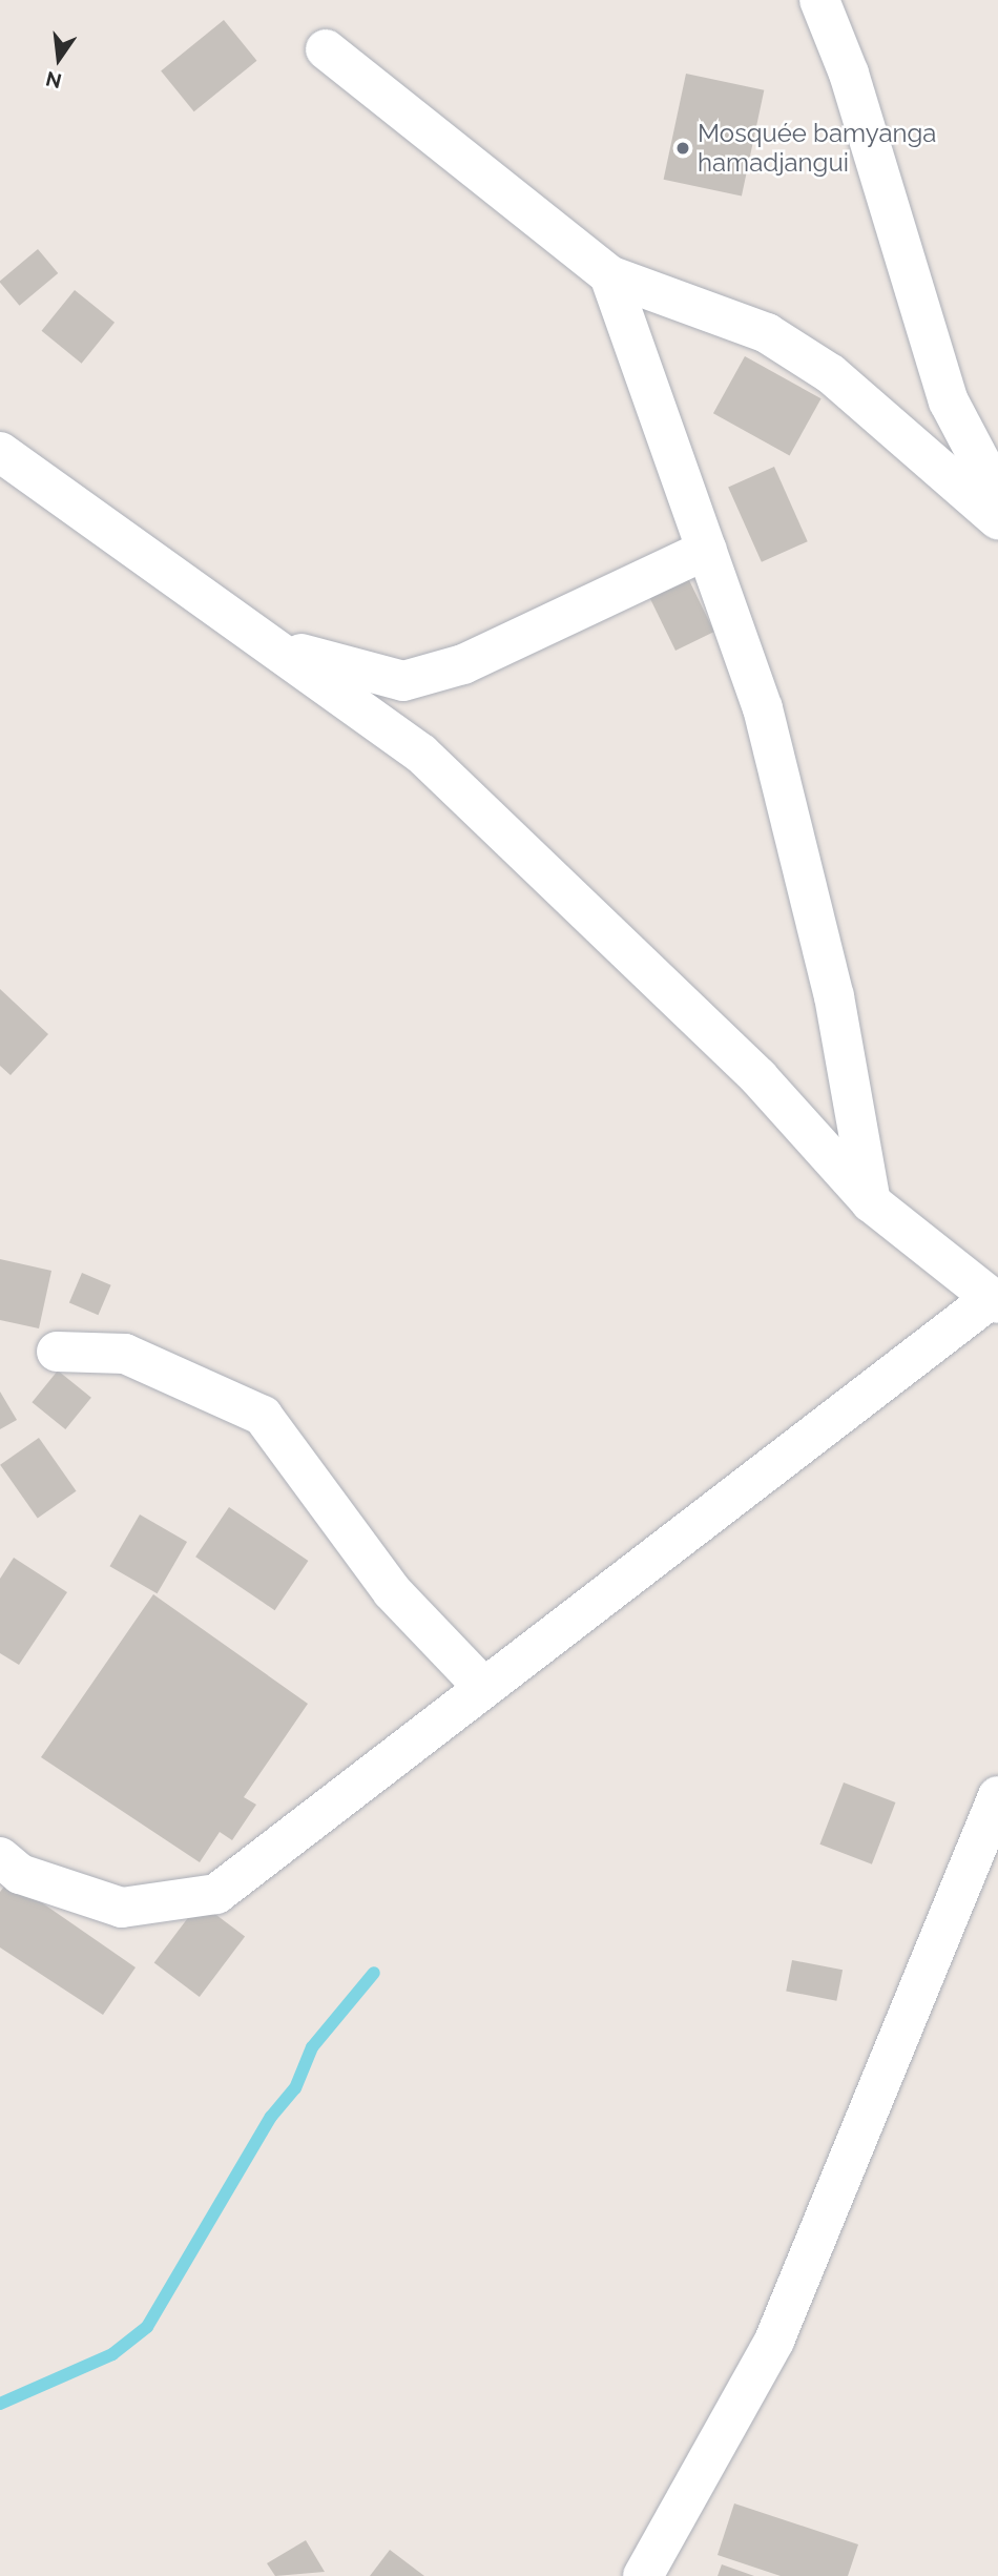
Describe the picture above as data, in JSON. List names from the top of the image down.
{
  "places": ["Mosquée bamyanga hamadjangui"],
  "north": "bottom"
}
